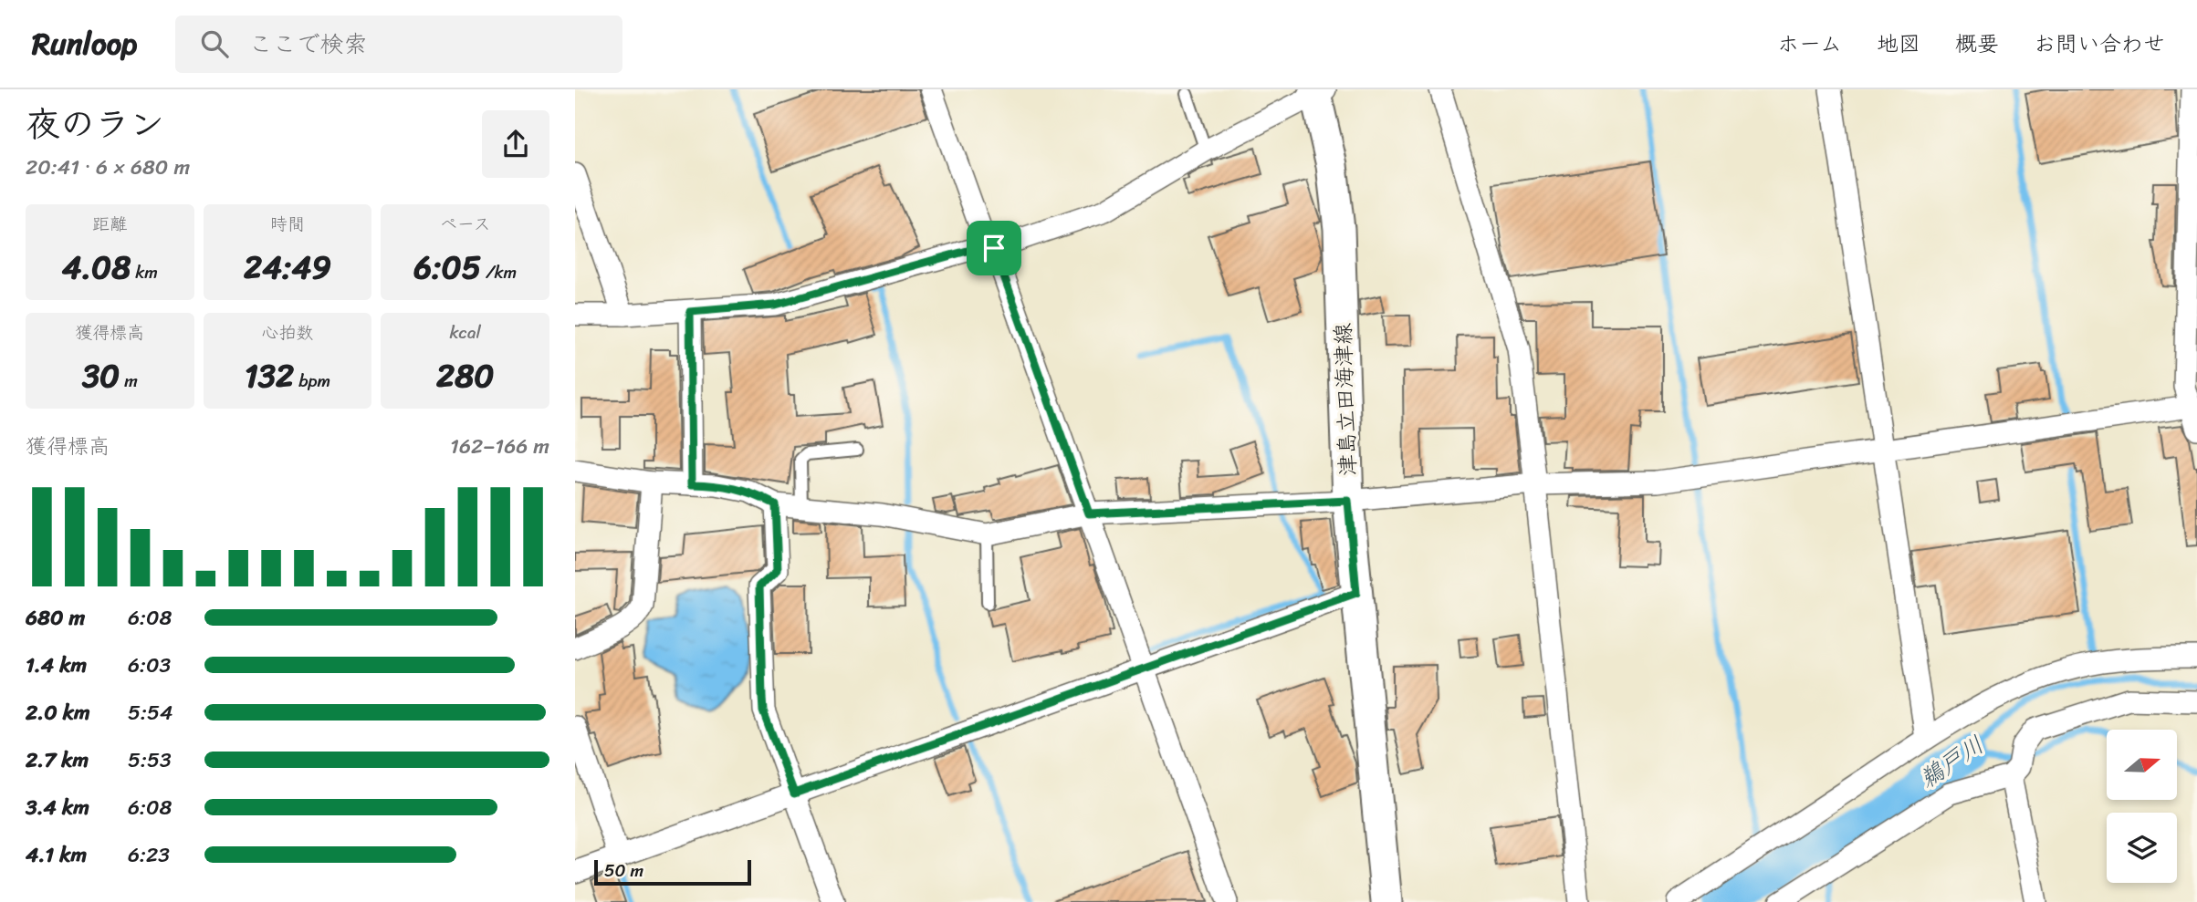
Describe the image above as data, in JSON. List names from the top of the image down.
{
  "streets": {
    "main road": ["津島立田海津線"]
  },
  "water": ["鵜戸川"],
  "scale_bar": "50 m",
  "north": "right",
  "page": {
    "header": "Runloop",
    "search": "ここで検索",
    "nav": [
      "ホーム",
      "地図",
      "概要",
      "お問い合わせ"
    ],
    "heading": ["夜のラン", "20:41 · 6 × 680 m"],
    "stats": [
      ["距離", "4.08 km"],
      ["時間", "24:49"],
      ["ペース", "6:05 /km"],
      ["獲得標高", "30 m"],
      ["心拍数", "132 bpm"],
      ["kcal", "280"]
    ],
    "chart": ["獲得標高", "162–166 m"],
    "list": [
      {
        "name": "680 m",
        "note": "6:08"
      },
      {
        "name": "1.4 km",
        "note": "6:03"
      },
      {
        "name": "2.0 km",
        "note": "5:54"
      },
      {
        "name": "2.7 km",
        "note": "5:53"
      },
      {
        "name": "3.4 km",
        "note": "6:08"
      },
      {
        "name": "4.1 km",
        "note": "6:23"
      }
    ],
    "scale": "50 m"
  }
}
